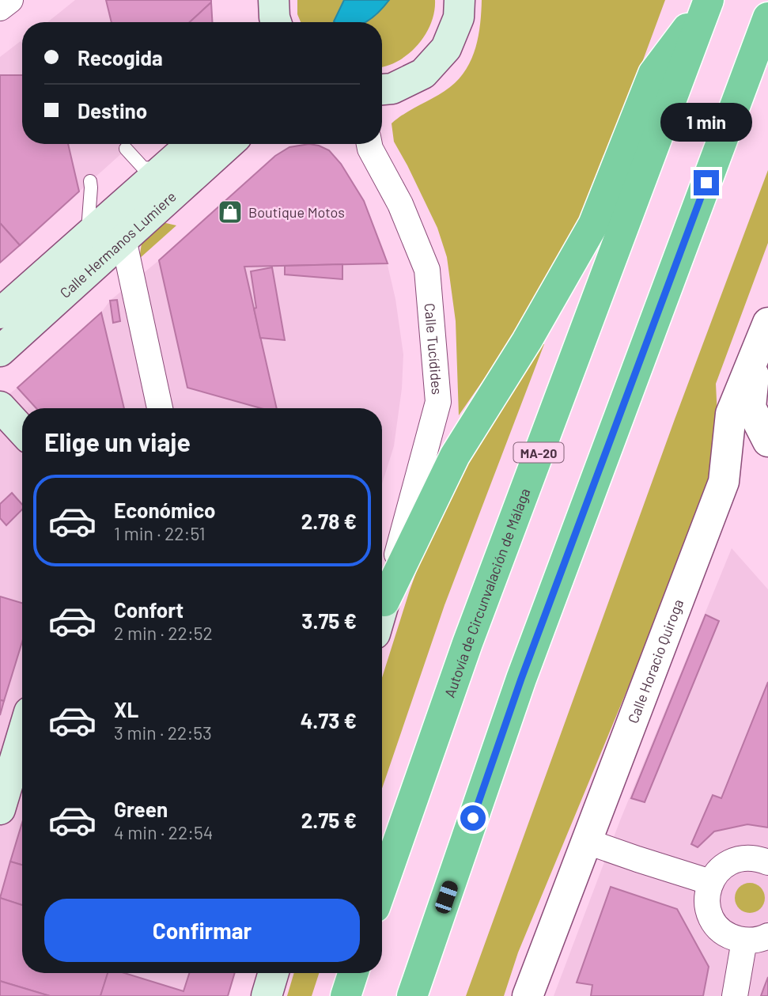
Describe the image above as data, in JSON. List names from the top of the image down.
{
  "streets": {
    "highway": ["MA-20", "Autovía de Circunvalación de Málaga"],
    "main road": ["Calle Hermanos Lumiere", "Calle Tucídides"],
    "street": ["Calle Horacio Quiroga"]
  },
  "places": {
    "shop": ["Boutique Motos"]
  },
  "page": {
    "banner": ["Recogida", "Destino"],
    "bubble": "1 min",
    "heading": "Elige un viaje",
    "list": [
      {
        "name": "Económico",
        "note": "1 min · 22:51",
        "value": "2.78 €"
      },
      {
        "name": "Confort",
        "note": "2 min · 22:52",
        "value": "3.75 €"
      },
      {
        "name": "XL",
        "note": "3 min · 22:53",
        "value": "4.73 €"
      },
      {
        "name": "Green",
        "note": "4 min · 22:54",
        "value": "2.75 €"
      }
    ],
    "buttons": "Confirmar"
  }
}
